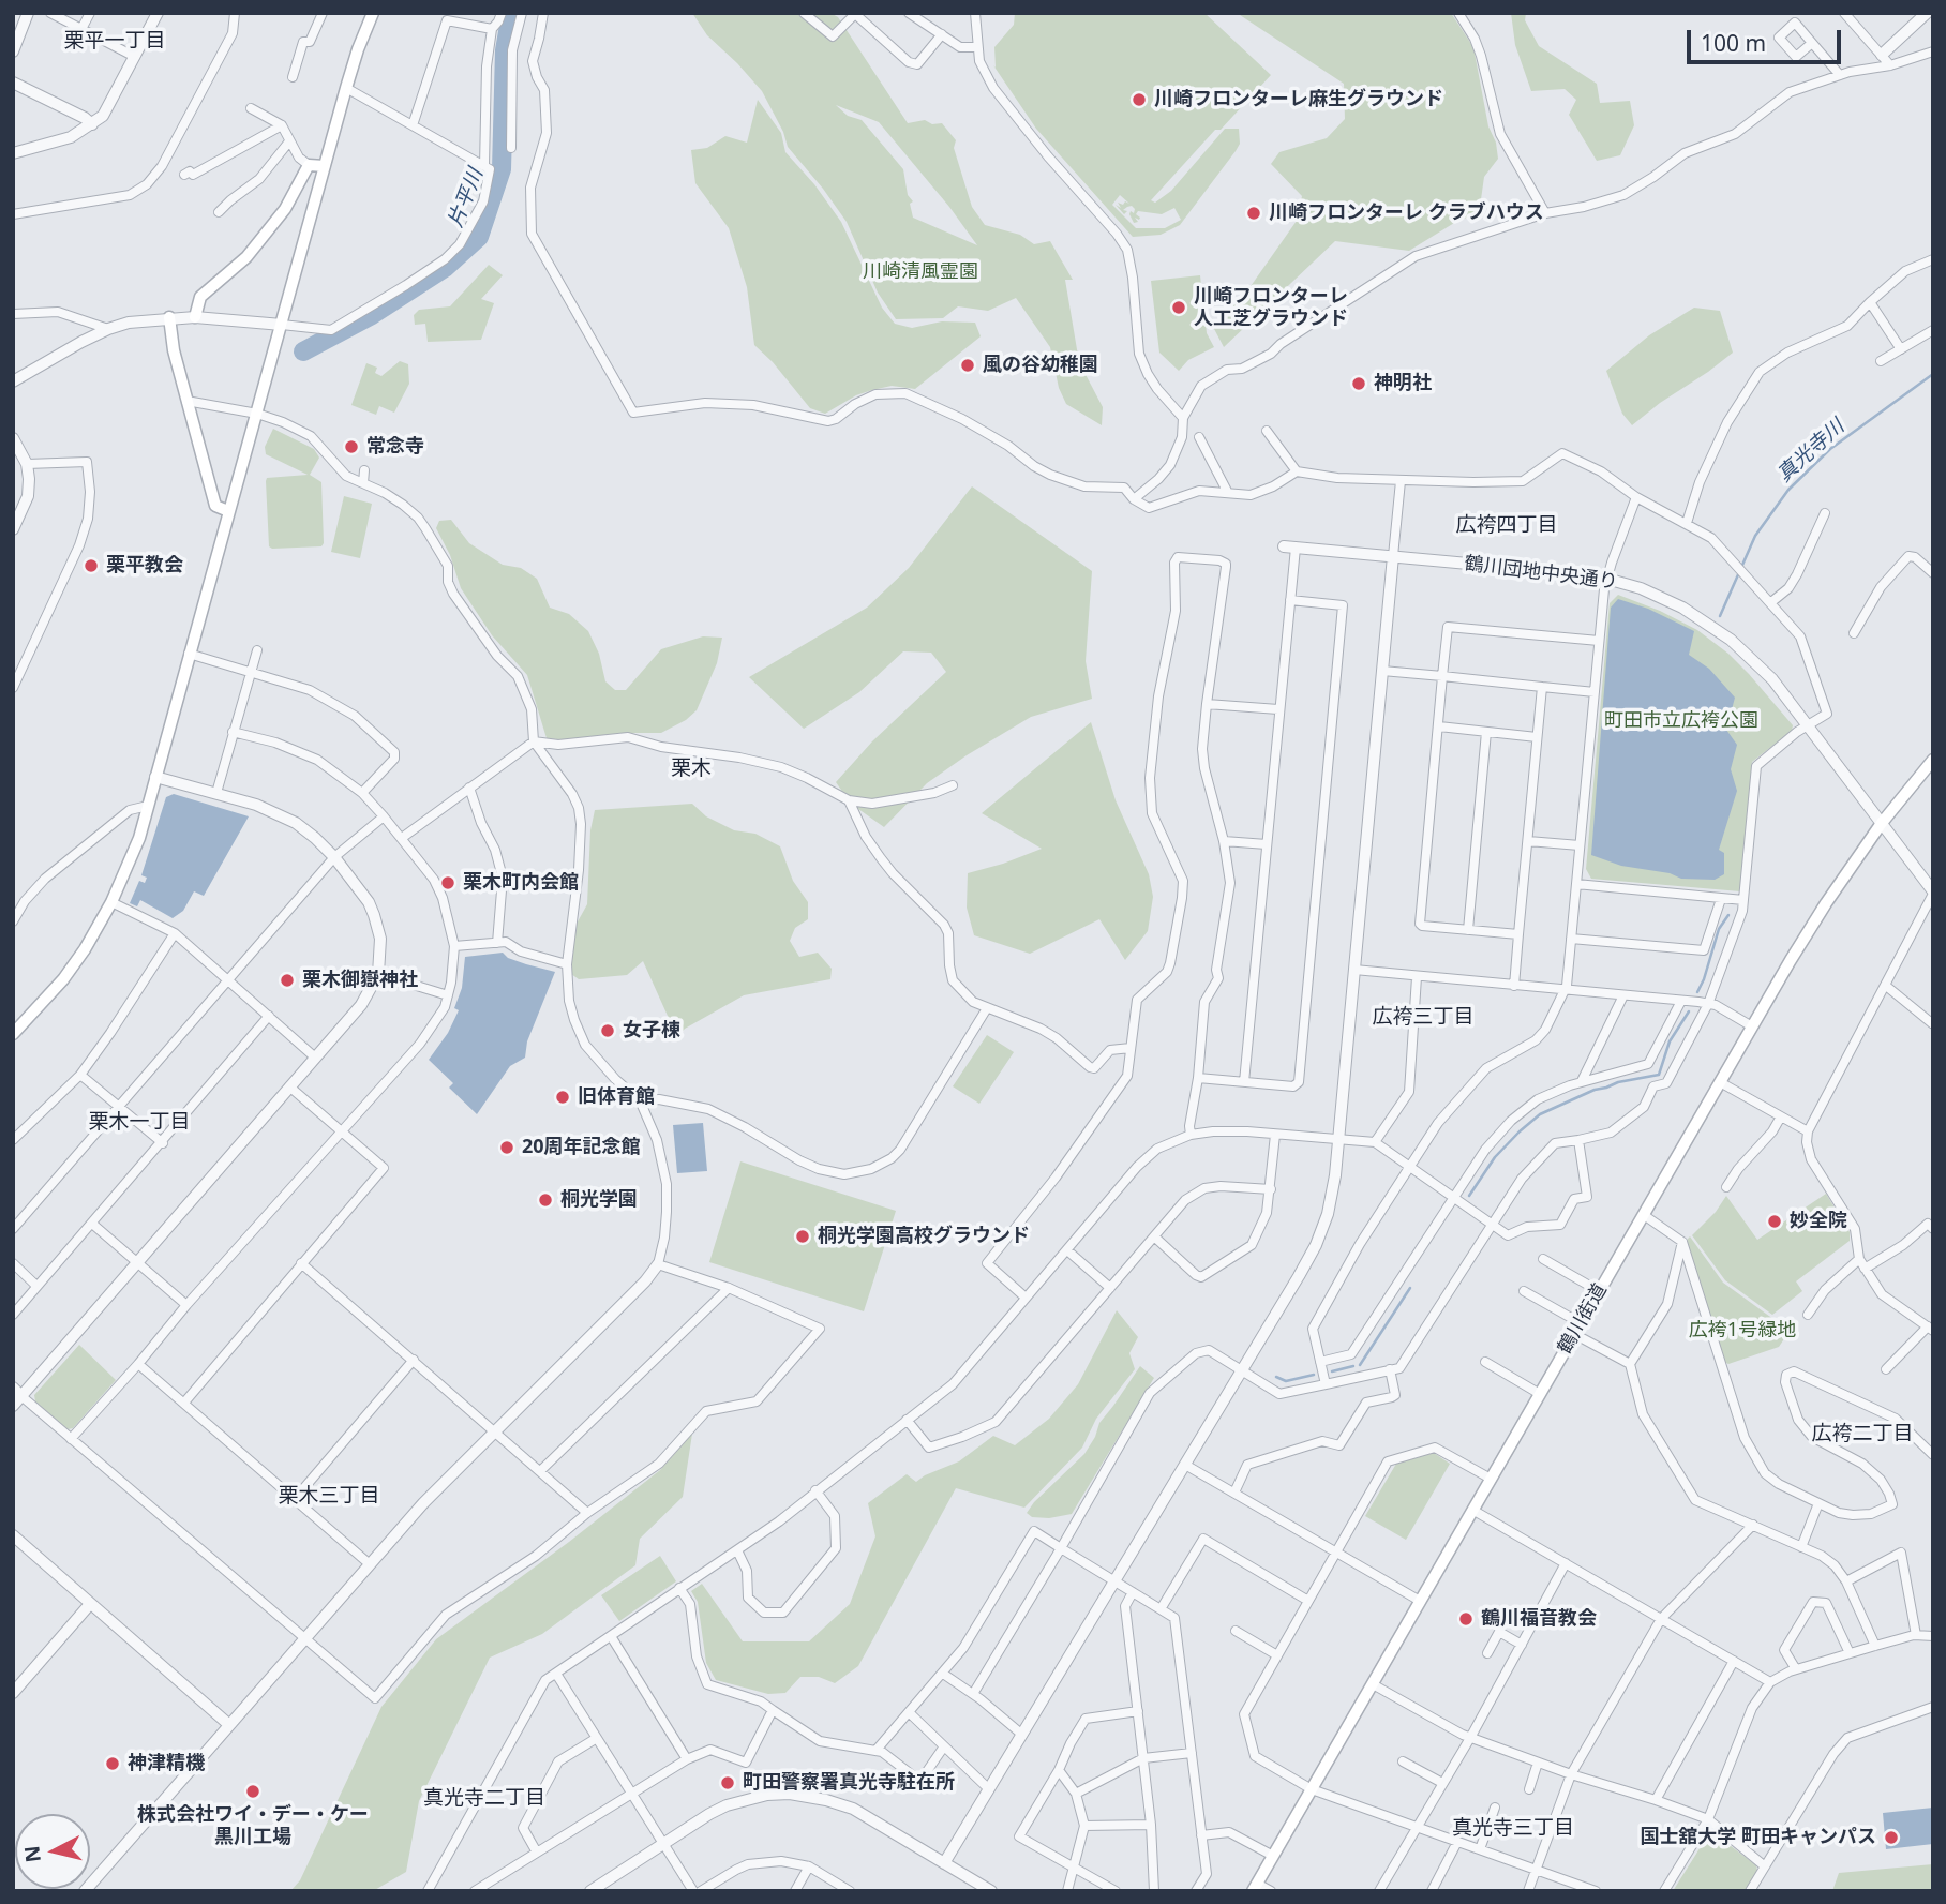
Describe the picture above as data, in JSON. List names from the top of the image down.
{
  "streets": {
    "main road": ["鶴川街道"],
    "street": ["鶴川団地中央通り"]
  },
  "crossings": [
    ["鶴川団地中央通り", "鶴川街道"]
  ],
  "districts": [
    "栗平一丁目",
    "広袴四丁目",
    "栗木",
    "広袴三丁目",
    "栗木一丁目",
    "広袴二丁目",
    "栗木三丁目",
    "真光寺二丁目",
    "真光寺三丁目"
  ],
  "water": ["片平川", "真光寺川"],
  "parks": ["川崎清風霊園", "町田市立広袴公園", "広袴1号緑地"],
  "places": [
    "川崎フロンターレ麻生グラウンド",
    "川崎フロンターレ クラブハウス",
    "川崎フロンターレ 人工芝グラウンド",
    "風の谷幼稚園",
    "神明社",
    "常念寺",
    "栗平教会",
    "栗木町内会館",
    "栗木御嶽神社",
    "女子棟",
    "旧体育館",
    "20周年記念館",
    "桐光学園",
    "妙全院",
    "桐光学園高校グラウンド",
    "鶴川福音教会",
    "神津精機",
    "町田警察署真光寺駐在所",
    "株式会社ワイ・デー・ケー 黒川工場",
    "国士舘大学 町田キャンパス"
  ],
  "scale_bar": "100 m",
  "north": "left"
}
